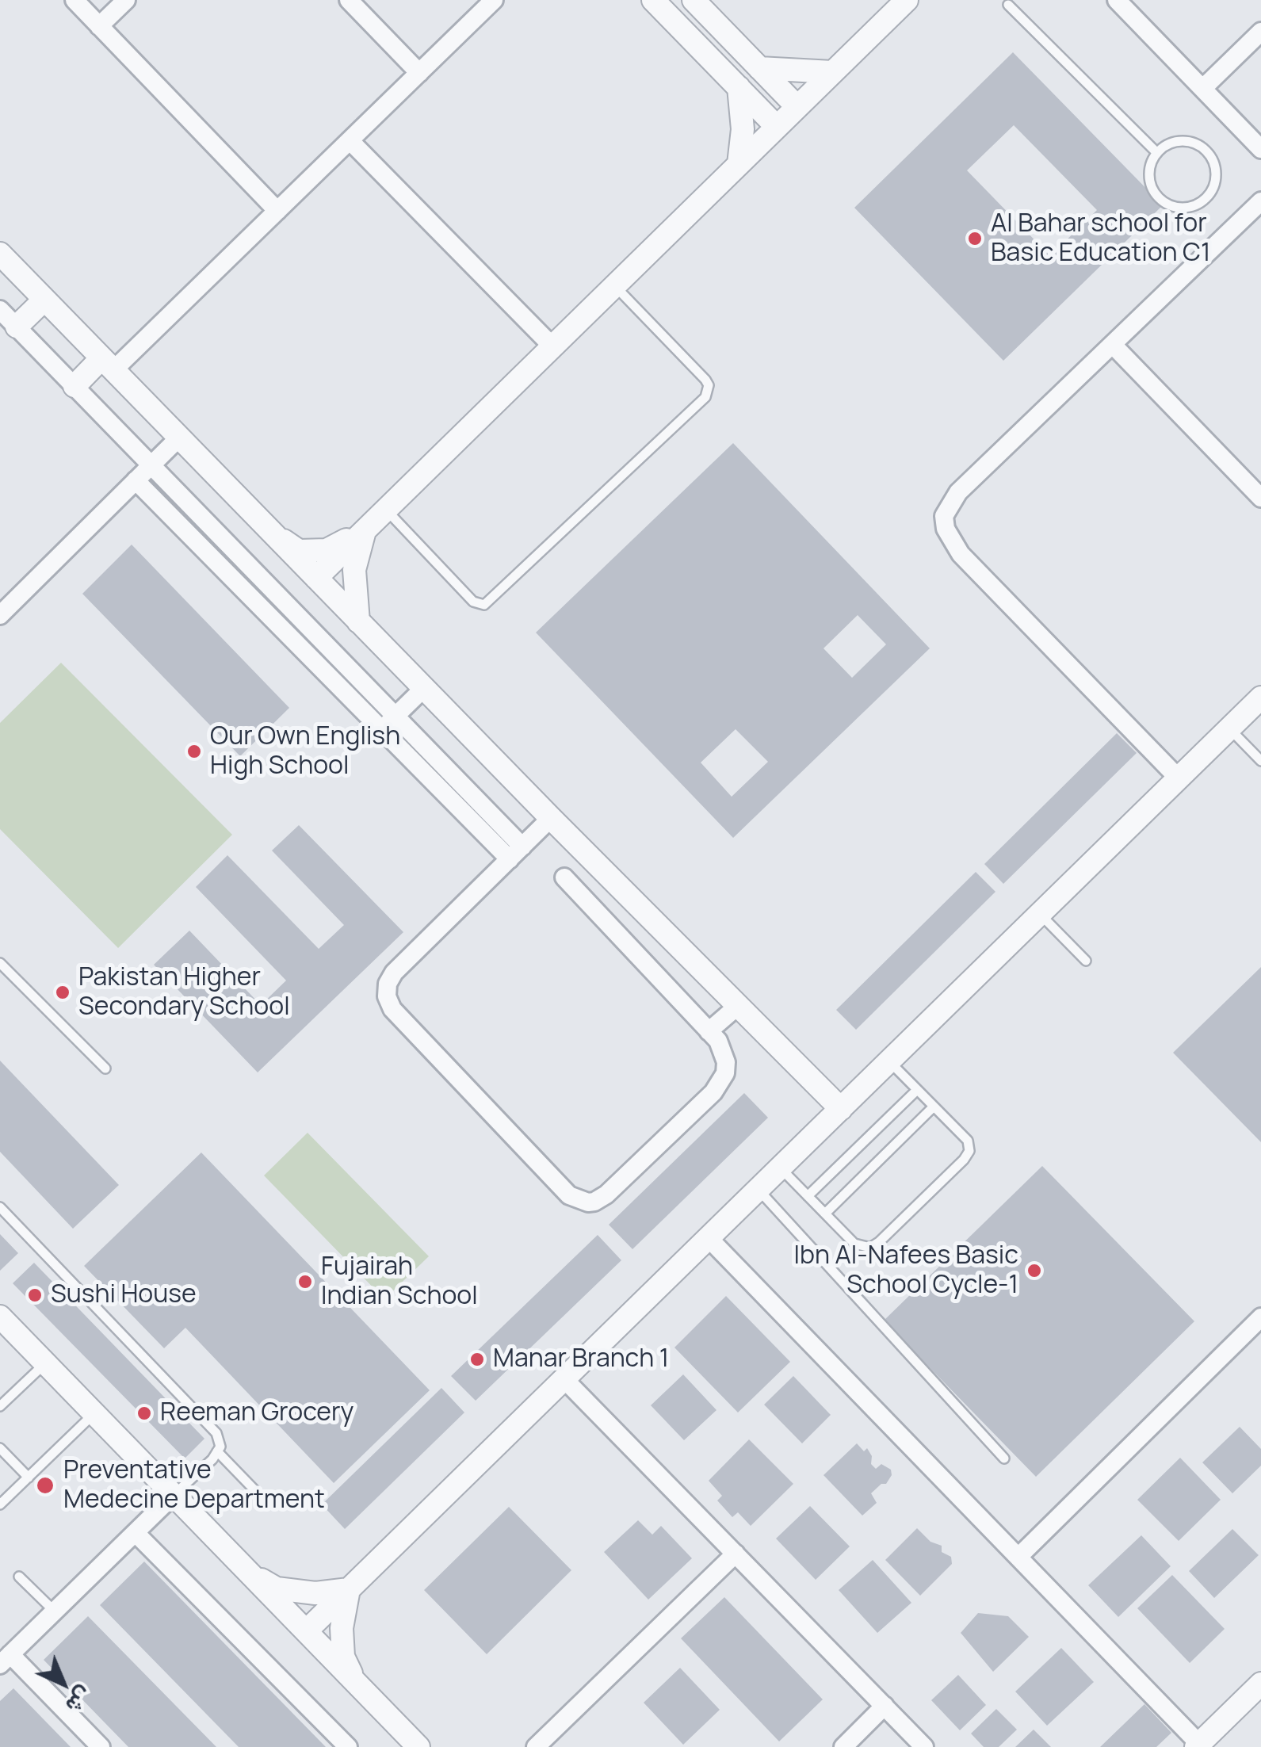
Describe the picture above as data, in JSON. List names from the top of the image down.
{
  "places": [
    "Al Bahar school for Basic Education C1",
    "Our Own English High School",
    "Pakistan Higher Secondary School",
    "Ibn Al-Nafees Basic School Cycle-1",
    "Fujairah Indian School",
    "Sushi House",
    "Manar Branch 1",
    "Reeman Grocery",
    "Preventative Medecine Department"
  ],
  "north": "bottom right"
}
